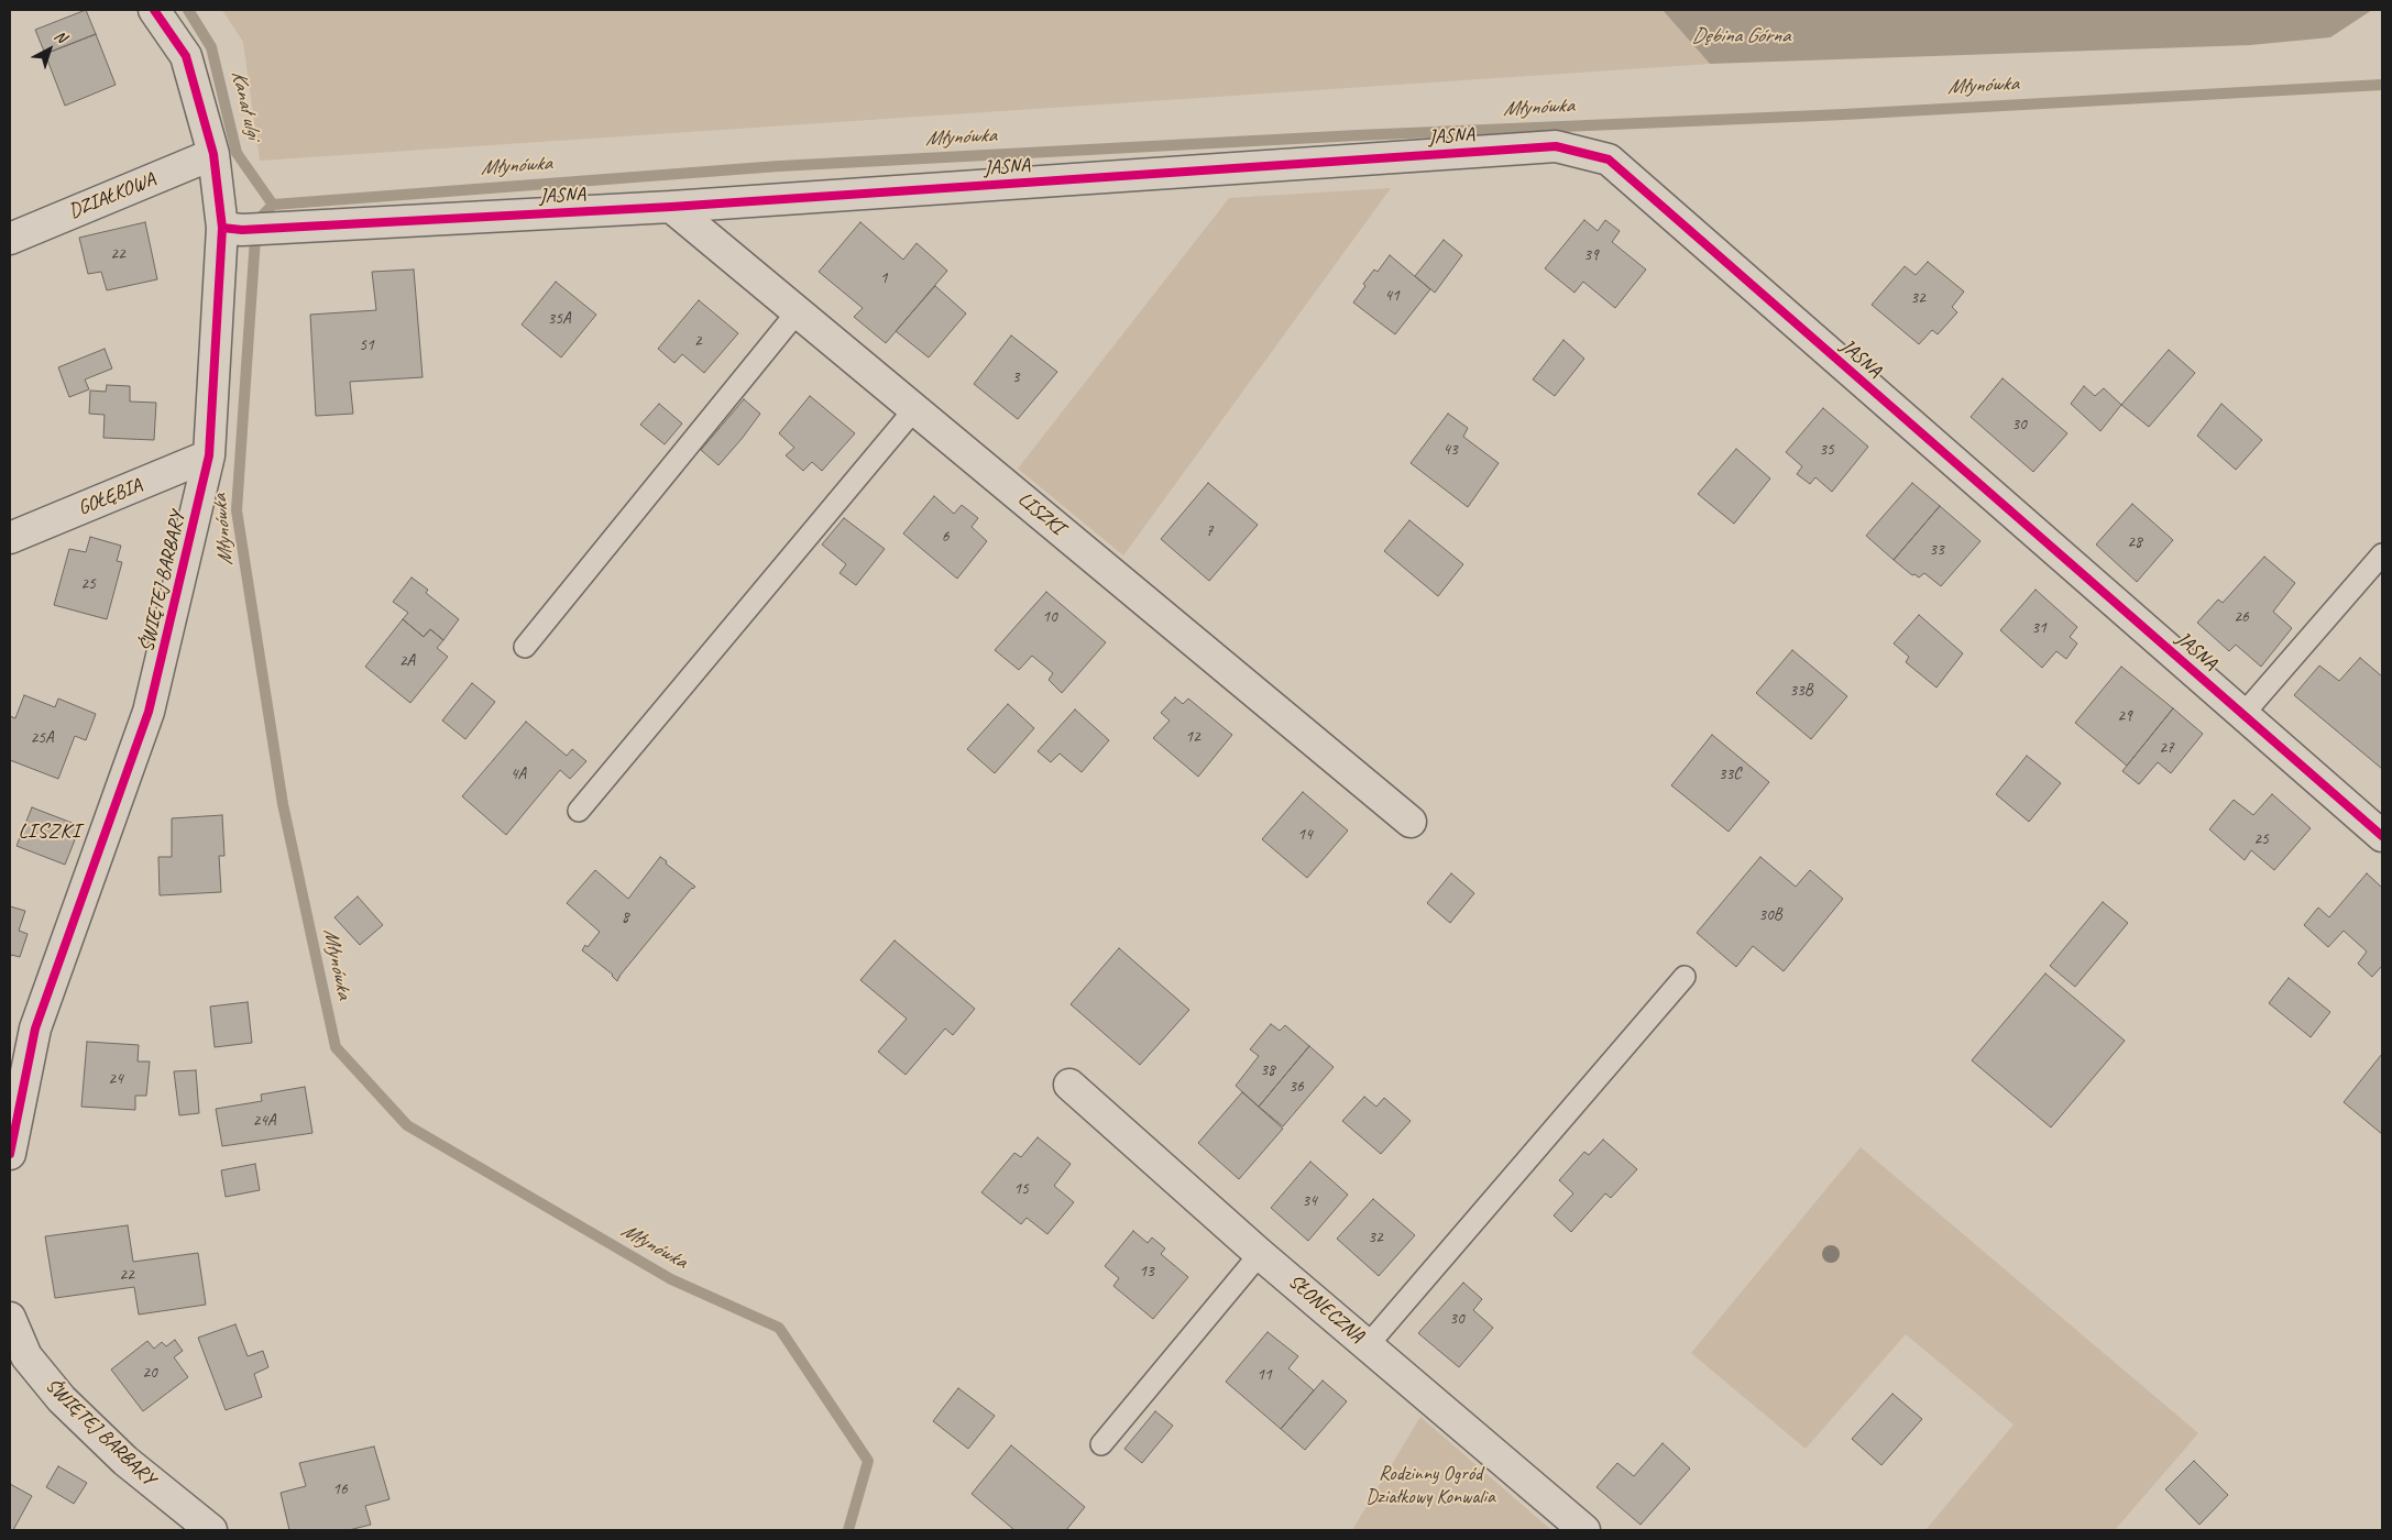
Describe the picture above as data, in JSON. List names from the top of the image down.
{
  "streets": {
    "street": [
      "JASNA",
      "DZIAŁKOWA",
      "GOŁĘBIA",
      "LISZKI",
      "ŚWIĘTEJ BARBARY",
      "SŁONECZNA"
    ]
  },
  "crossings": [
    ["JASNA", "LISZKI"],
    ["JASNA", "ŚWIĘTEJ BARBARY"],
    ["DZIAŁKOWA", "ŚWIĘTEJ BARBARY"],
    ["GOŁĘBIA", "ŚWIĘTEJ BARBARY"]
  ],
  "districts": ["LISZKI"],
  "water": ["Dębina Górna", "Młynówka", "Kanał ulgi"],
  "parks": ["Rodzinny Ogród Działkowy Konwalia"],
  "house_numbers": [
    "22",
    "39",
    "1",
    "41",
    "32",
    "35A",
    "2",
    "51",
    "3",
    "30",
    "43",
    "35",
    "7",
    "6",
    "28",
    "33",
    "25",
    "10",
    "26",
    "31",
    "2A",
    "33B",
    "29",
    "12",
    "25A",
    "27",
    "4A",
    "33C",
    "14",
    "25",
    "30B",
    "8",
    "38",
    "24",
    "36",
    "24A",
    "15",
    "34",
    "32",
    "13",
    "22",
    "30",
    "20",
    "11",
    "16"
  ],
  "north": "top right"
}
